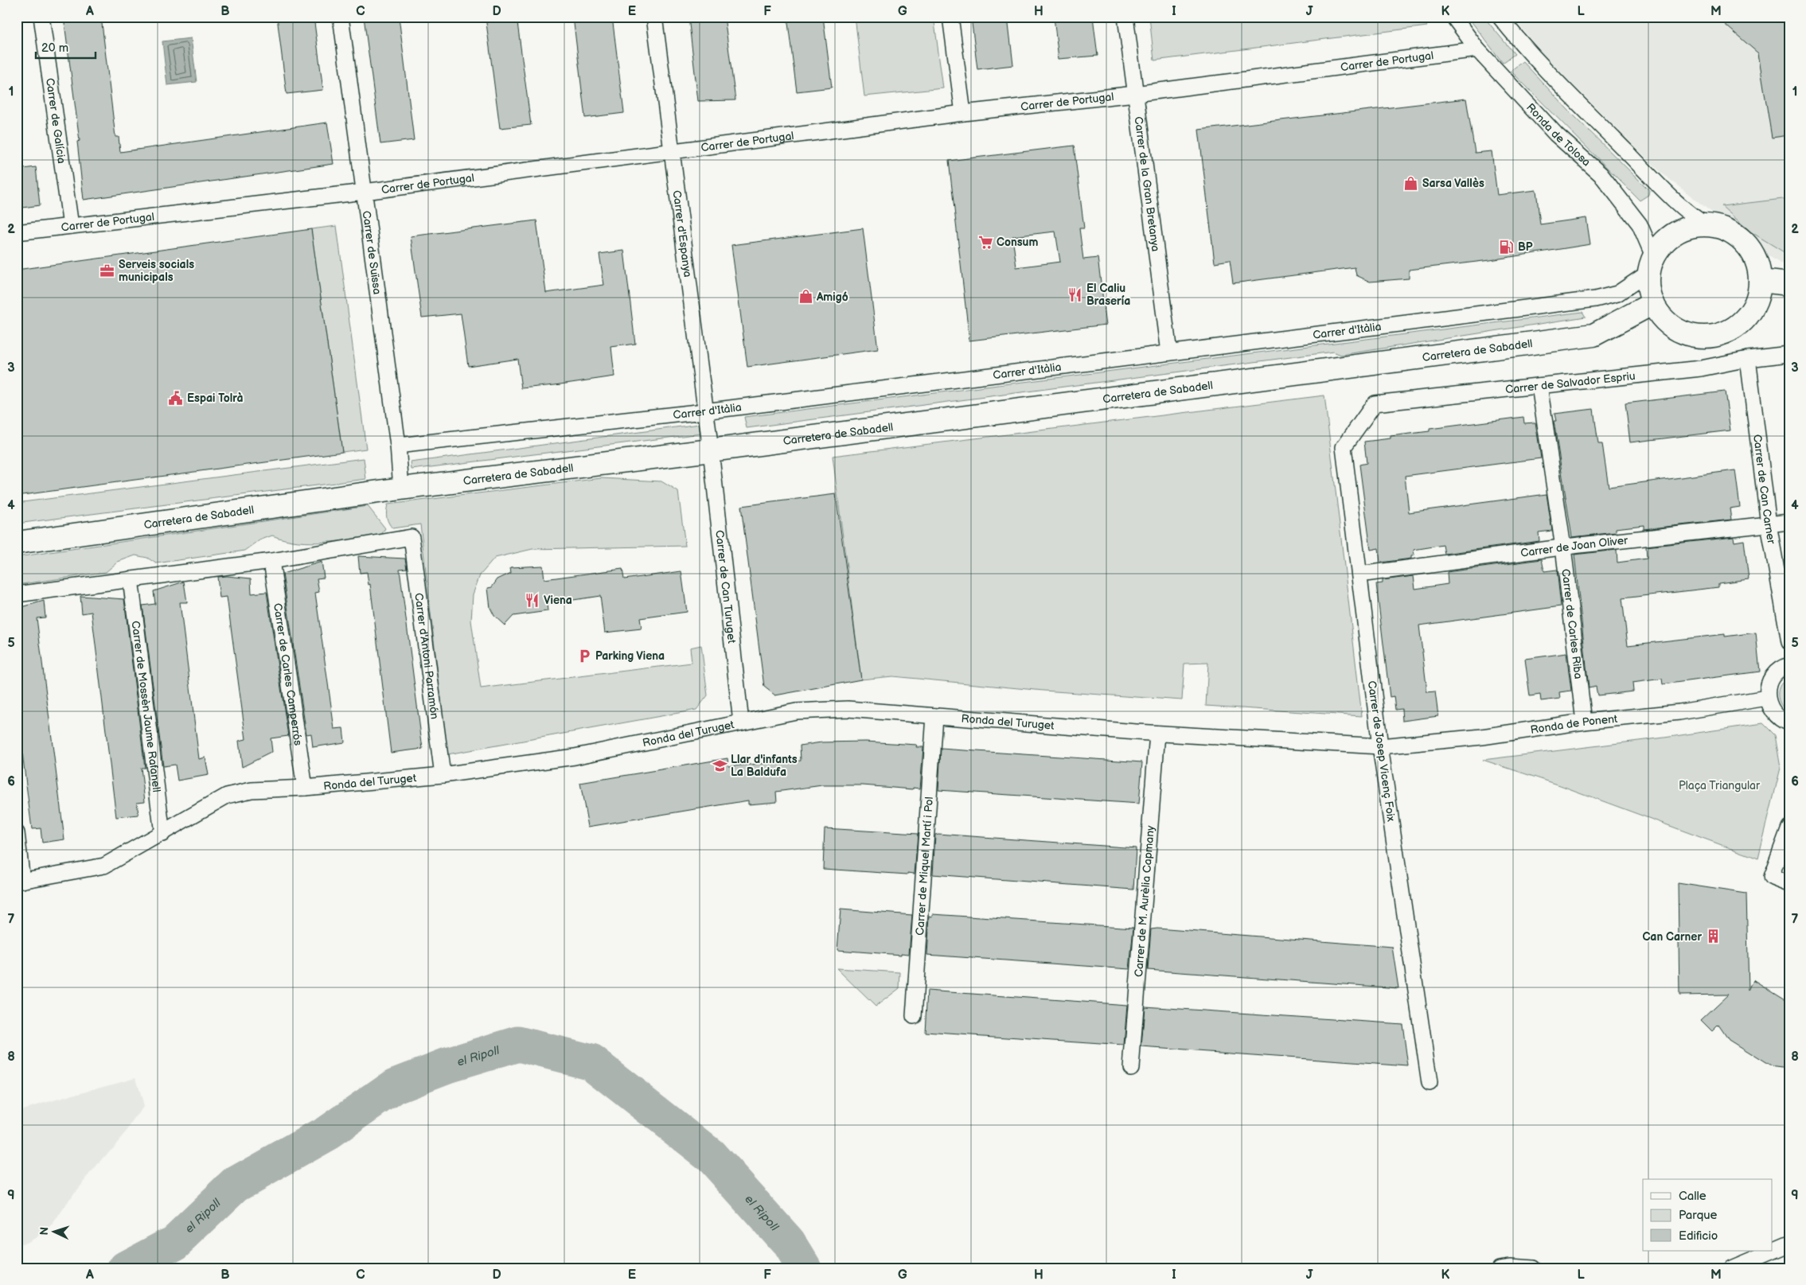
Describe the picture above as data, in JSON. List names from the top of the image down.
{
  "streets": {
    "street": [
      "Carrer de Portugal",
      "Carrer de Galícia",
      "Ronda de Tolosa",
      "Carrer de la Gran Bretanya",
      "Carrer d'Espanya",
      "Carrer de Suïssa",
      "Carrer d'Itàlia",
      "Carretera de Sabadell",
      "Carrer de Salvador Espriu",
      "Carrer de Can Carner",
      "Carrer de Joan Oliver",
      "Carrer de Can Turuget",
      "Carrer de Carles Riba",
      "Carrer d'Antoni Parramón",
      "Carrer de Carles Camperrós",
      "Carrer de Mossèn Jaume Rafanell",
      "Ronda del Turuget",
      "Ronda de Ponent",
      "Carrer de Josep Vicenç Foix",
      "Carrer de Miquel Martí i Pol",
      "Carrer de M. Aurèlia Capmany"
    ]
  },
  "crossings": [
    ["Carrer de Portugal", "Carrer de Galícia"],
    ["Carrer de Portugal", "Ronda de Tolosa"],
    ["Carrer de Portugal", "Carrer de la Gran Bretanya"],
    ["Carrer de Portugal", "Carrer d'Espanya"],
    ["Carrer de Portugal", "Carrer de Suïssa"],
    ["Ronda de Tolosa", "Carrer d'Itàlia"],
    ["Ronda de Tolosa", "Carretera de Sabadell"],
    ["Carrer de la Gran Bretanya", "Carrer d'Itàlia"],
    ["Carrer d'Espanya", "Carrer d'Itàlia"],
    ["Carrer d'Espanya", "Carretera de Sabadell"],
    ["Carrer d'Espanya", "Carrer de Can Turuget"],
    ["Carrer de Suïssa", "Carrer d'Itàlia"],
    ["Carrer de Suïssa", "Carretera de Sabadell"],
    ["Carrer d'Itàlia", "Carretera de Sabadell"],
    ["Carretera de Sabadell", "Carrer de Can Turuget"],
    ["Carrer de Salvador Espriu", "Carrer de Can Carner"],
    ["Carrer de Salvador Espriu", "Carrer de Carles Riba"],
    ["Carrer de Salvador Espriu", "Carrer de Josep Vicenç Foix"],
    ["Carrer de Can Carner", "Carrer de Joan Oliver"],
    ["Carrer de Joan Oliver", "Carrer de Carles Riba"],
    ["Carrer de Joan Oliver", "Carrer de Josep Vicenç Foix"],
    ["Carrer de Can Turuget", "Ronda del Turuget"],
    ["Carrer de Carles Riba", "Ronda de Ponent"],
    ["Carrer d'Antoni Parramón", "Carrer de Carles Camperrós"],
    ["Carrer d'Antoni Parramón", "Ronda del Turuget"],
    ["Carrer de Carles Camperrós", "Ronda del Turuget"],
    ["Carrer de Mossèn Jaume Rafanell", "Ronda del Turuget"],
    ["Ronda del Turuget", "Ronda de Ponent"],
    ["Ronda del Turuget", "Carrer de Josep Vicenç Foix"],
    ["Ronda del Turuget", "Carrer de Miquel Martí i Pol"],
    ["Ronda del Turuget", "Carrer de M. Aurèlia Capmany"],
    ["Ronda de Ponent", "Carrer de Josep Vicenç Foix"]
  ],
  "water": ["el Ripoll"],
  "parks": ["Plaça Triangular"],
  "places": {
    "shop": ["Sarsa Vallès", "Amigó"],
    "supermarket": ["Consum"],
    "fuel station": ["BP"],
    "office": ["Serveis socials municipals"],
    "restaurant": ["El Caliu Brasería", "Viena"],
    "public building": ["Espai Tolrà"],
    "parking": ["Parking Viena"],
    "school or university": ["Llar d'infants La Baldufa"],
    "building": ["Can Carner"]
  },
  "legend": ["Calle", "Parque", "Edificio"],
  "scale_bar": "20 m",
  "north": "left",
  "grid": {
    "columns": [
      "A",
      "B",
      "C",
      "D",
      "E",
      "F",
      "G",
      "H",
      "I",
      "J",
      "K",
      "L",
      "M"
    ],
    "rows": [
      "1",
      "2",
      "3",
      "4",
      "5",
      "6",
      "7",
      "8",
      "9"
    ]
  }
}
